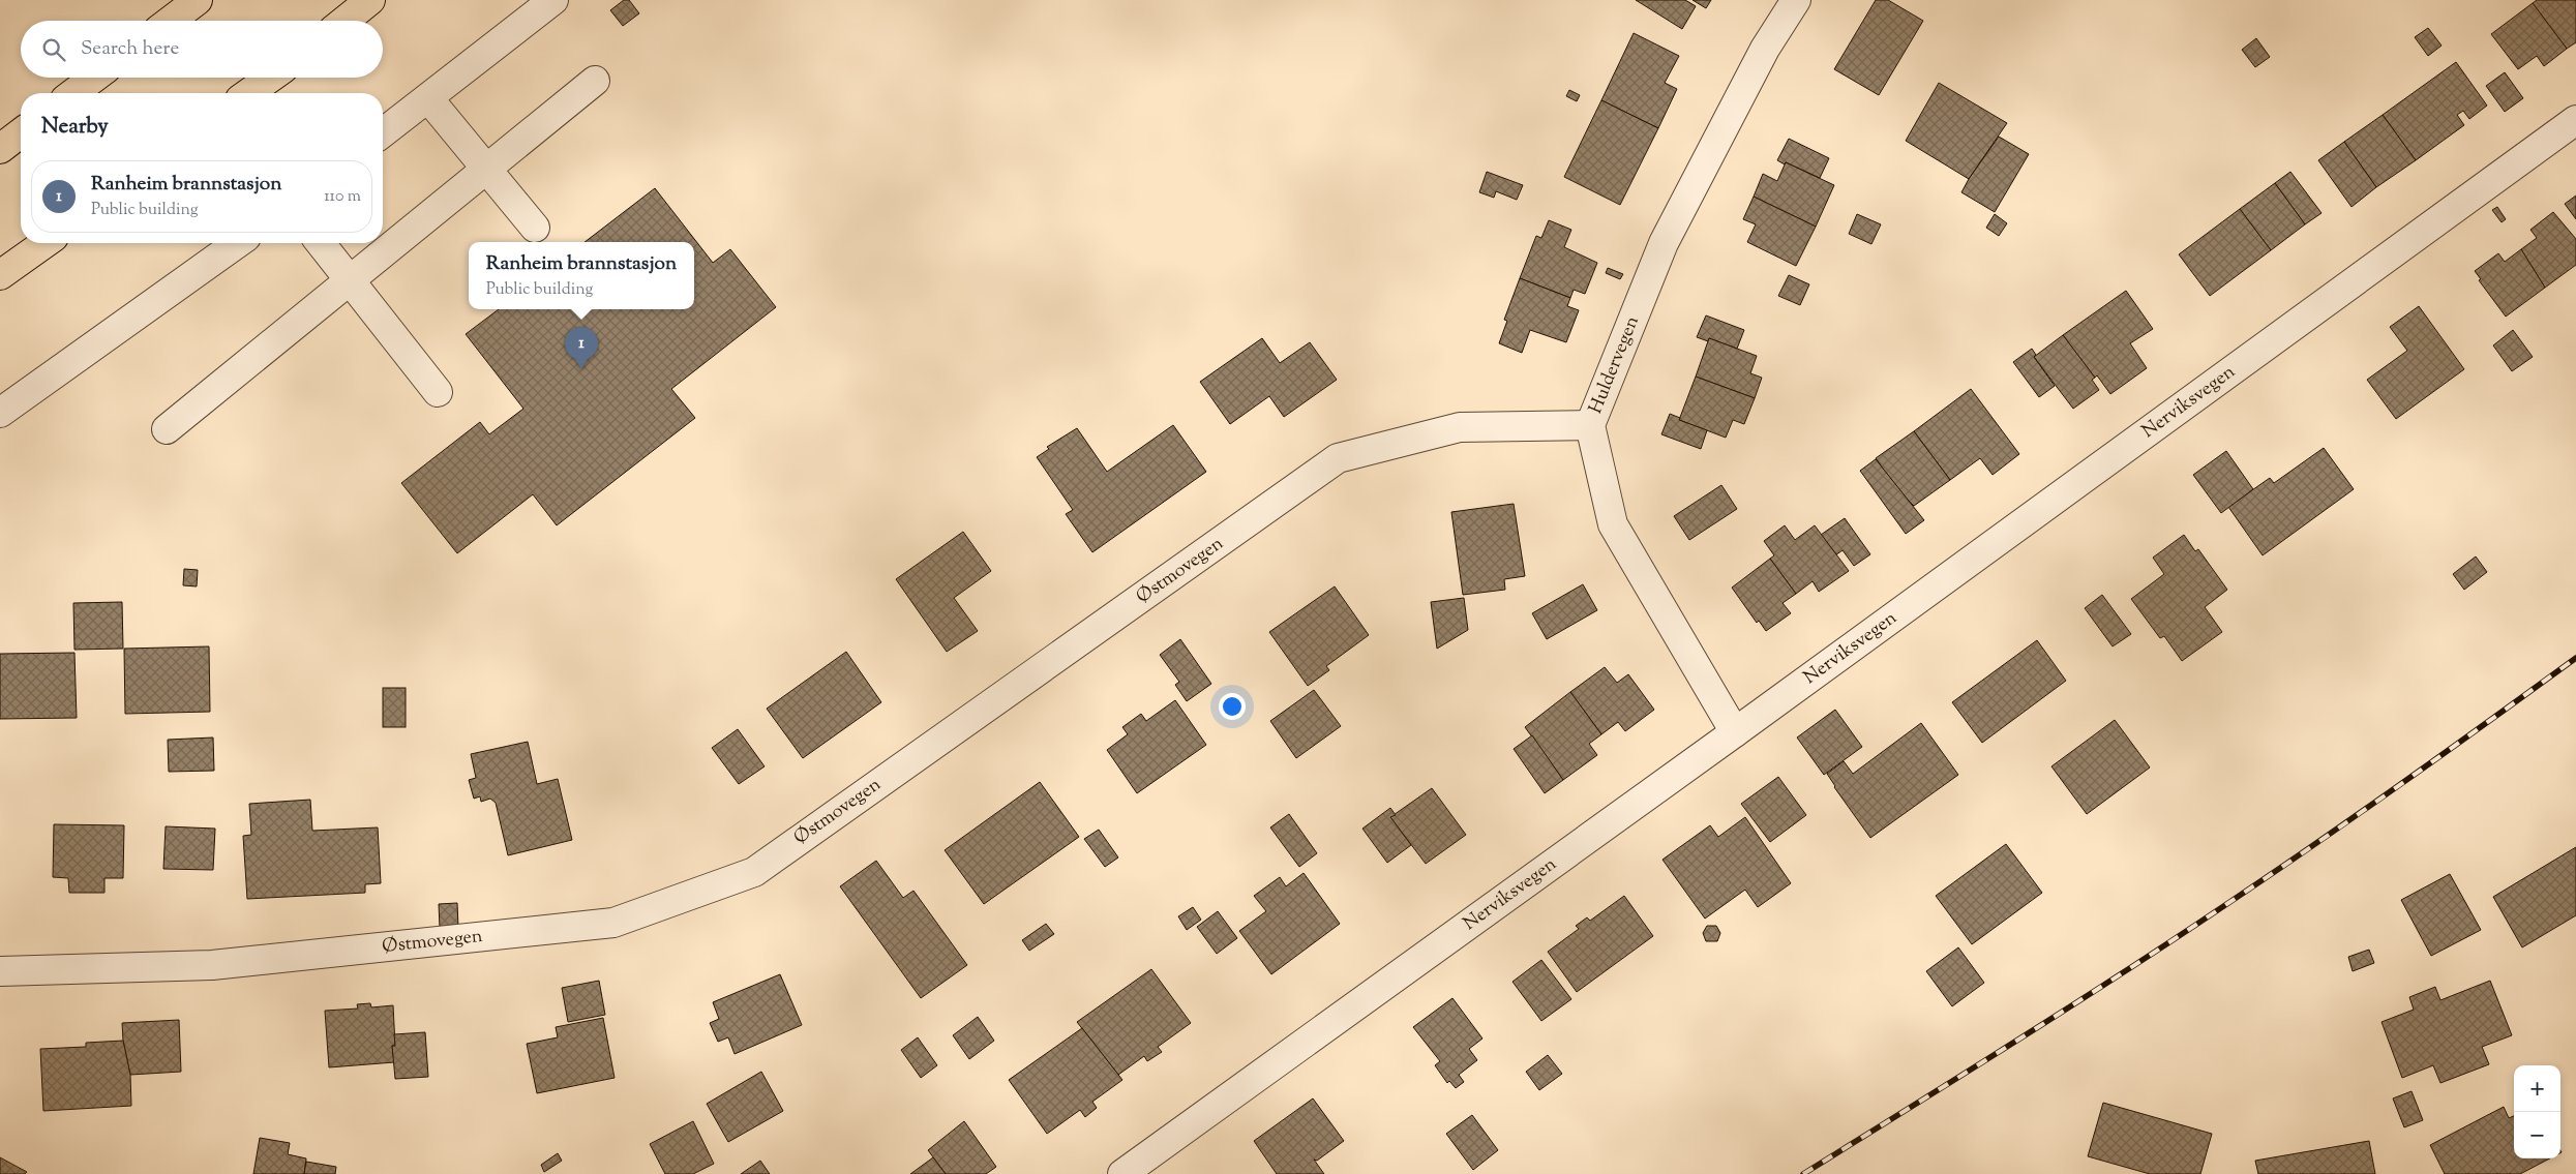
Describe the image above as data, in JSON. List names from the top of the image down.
{
  "streets": {
    "street": ["Huldervegen", "Nerviksvegen", "Østmovegen"]
  },
  "crossings": [
    ["Huldervegen", "Nerviksvegen"],
    ["Huldervegen", "Østmovegen"]
  ],
  "page": {
    "search": "Search here",
    "heading": "Nearby",
    "list": [
      {
        "mark": "1",
        "name": "Ranheim brannstasjon",
        "note": "Public building",
        "value": "110 m"
      }
    ],
    "popup": ["Ranheim brannstasjon", "Public building"],
    "pins": "1",
    "map_buttons": ["+", "−"]
  }
}
